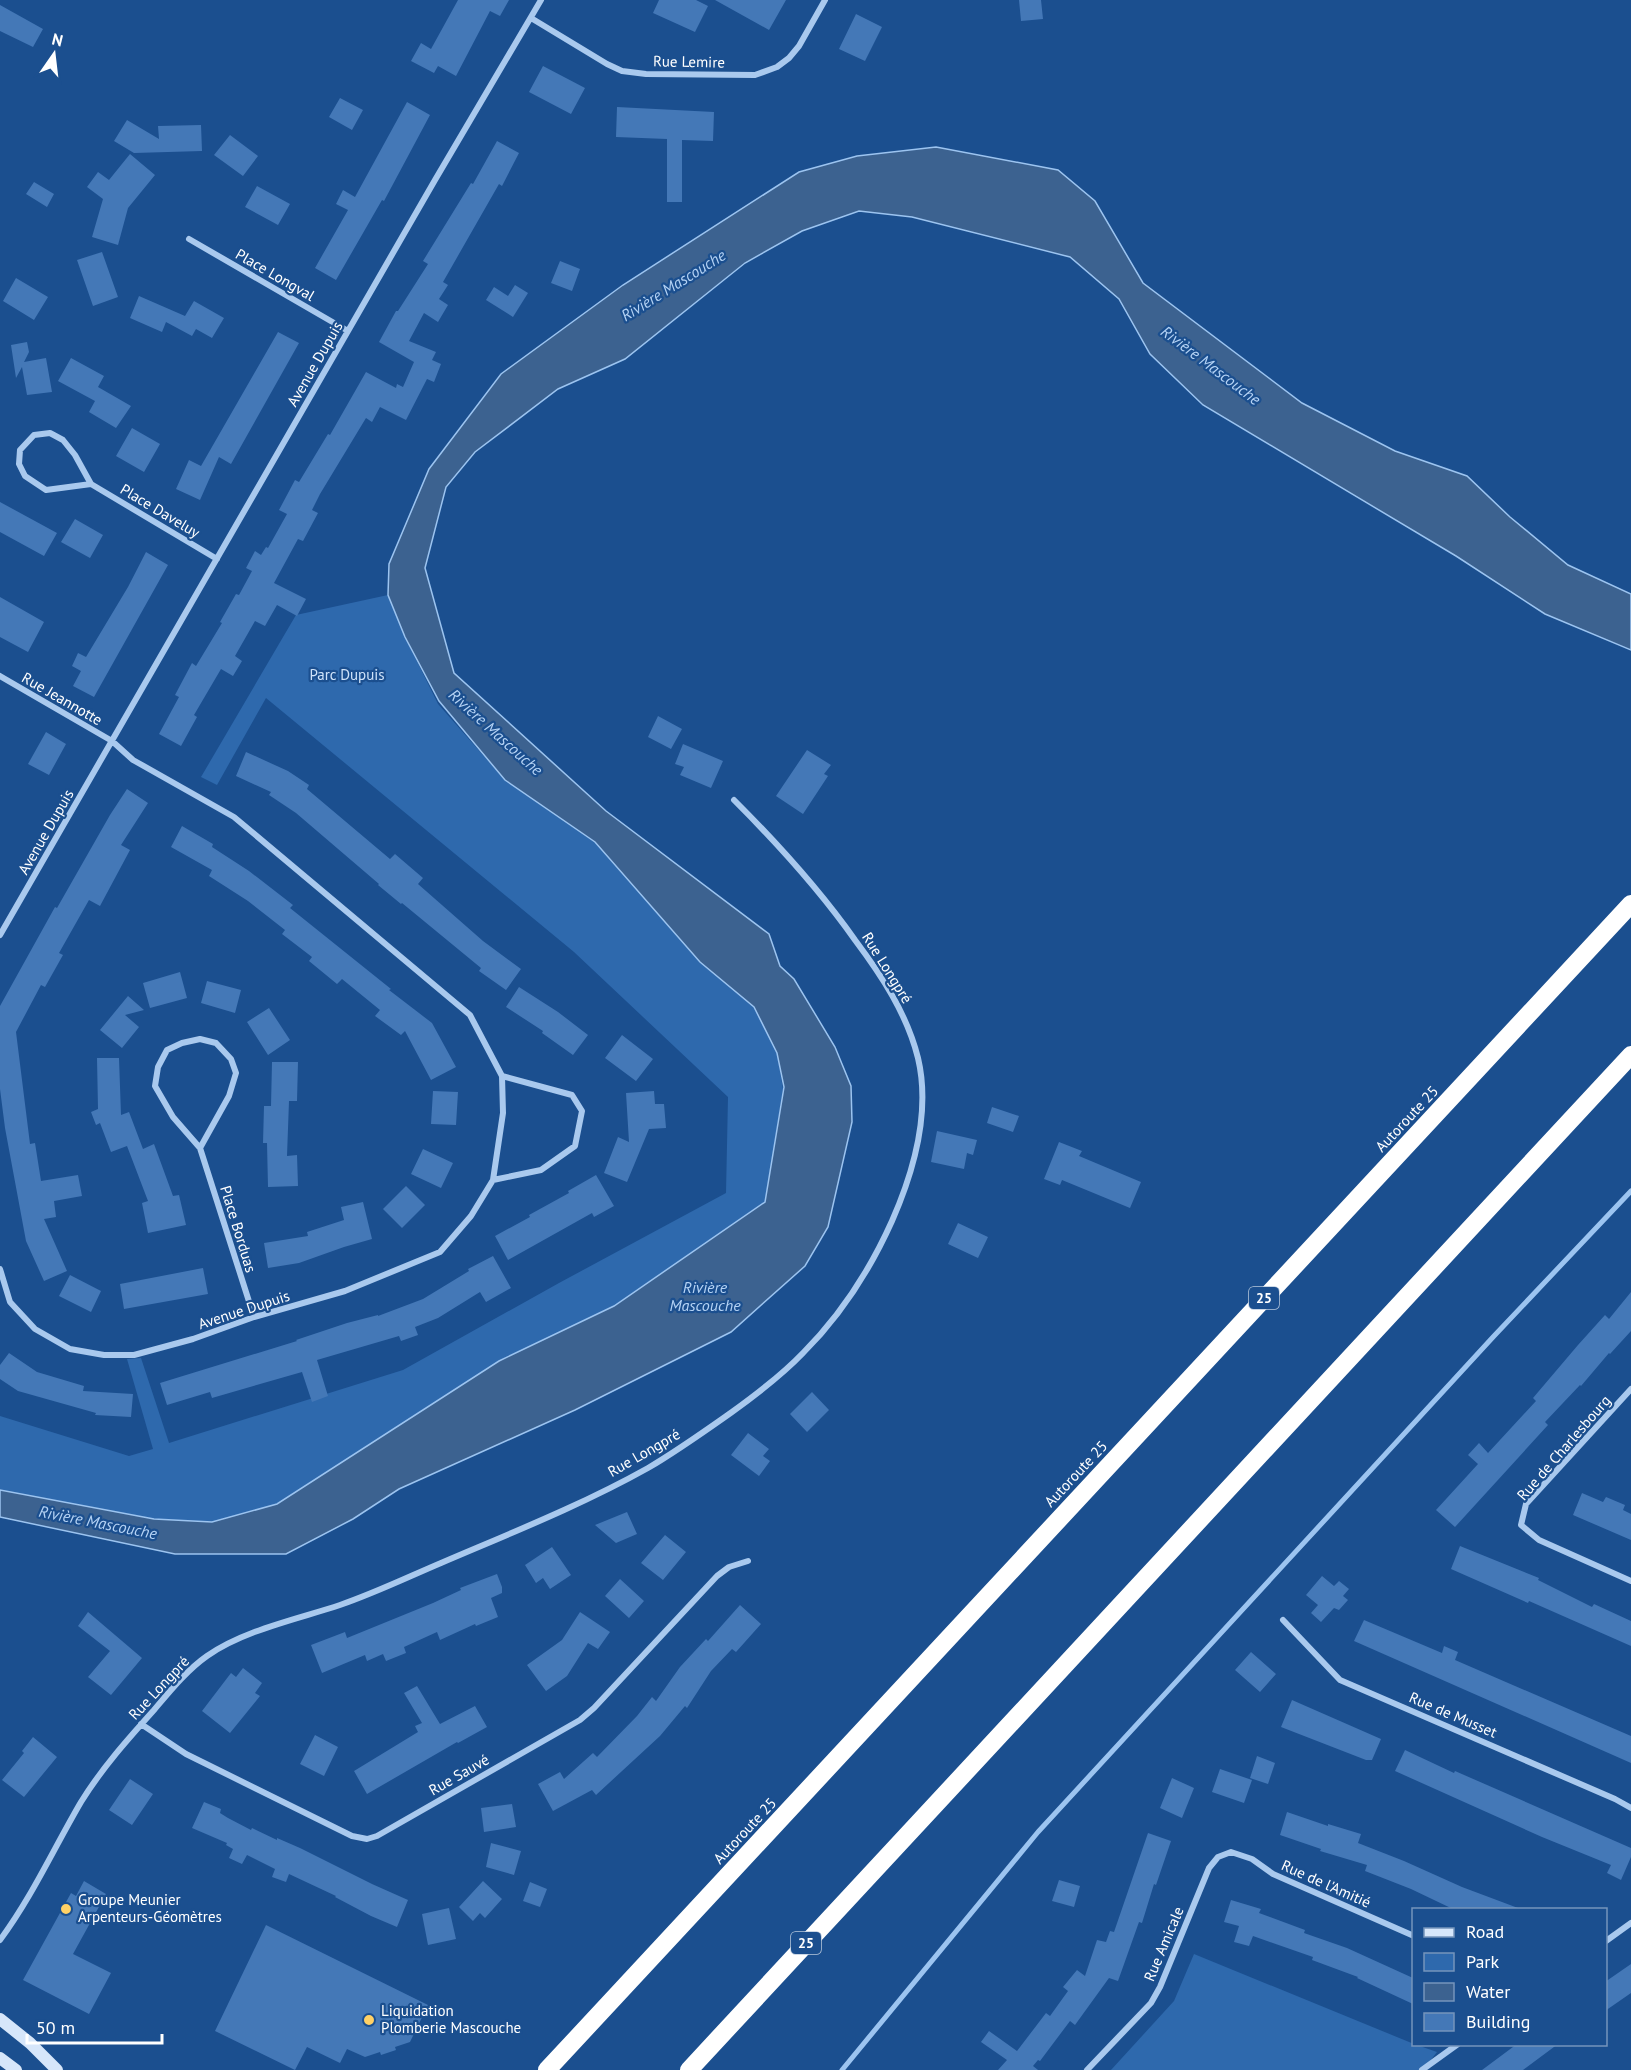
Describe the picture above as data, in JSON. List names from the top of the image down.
{
  "streets": {
    "highway": ["Autoroute 25", "25"],
    "street": [
      "Rue Lemire",
      "Place Longval",
      "Avenue Dupuis",
      "Place Daveluy",
      "Rue Jeannotte",
      "Rue Longpré",
      "Place Borduas",
      "Rue de Charlesbourg",
      "Rue de Musset",
      "Rue Sauvé",
      "Rue de l'Amitié",
      "Rue Amicale"
    ]
  },
  "crossings": [
    ["Rue Lemire", "Avenue Dupuis"],
    ["Place Longval", "Avenue Dupuis"],
    ["Avenue Dupuis", "Place Daveluy"],
    ["Avenue Dupuis", "Rue Jeannotte"],
    ["Avenue Dupuis", "Place Borduas"],
    ["Rue Longpré", "Rue Sauvé"],
    ["Rue de l'Amitié", "Rue Amicale"]
  ],
  "water": ["Rivière Mascouche"],
  "parks": ["Parc Dupuis"],
  "places": ["Groupe Meunier Arpenteurs-Géomètres", "Liquidation Plomberie Mascouche"],
  "legend": [
    "Road",
    "Park",
    "Water",
    "Building"
  ],
  "scale_bar": "50 m",
  "north": "top"
}
